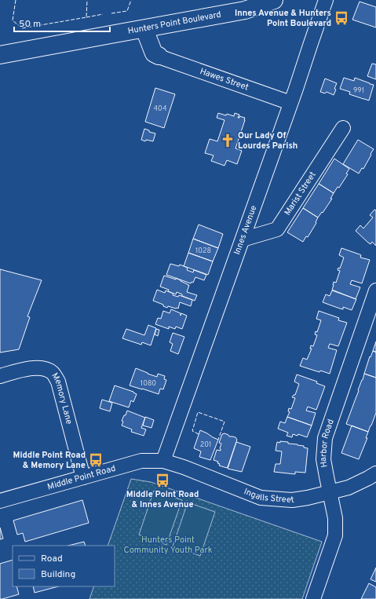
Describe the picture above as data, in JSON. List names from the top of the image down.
{
  "streets": {
    "main road": ["Hunters Point Boulevard"],
    "street": [
      "Hawes Street",
      "Marist Street",
      "Innes Avenue",
      "Memory Lane",
      "Harbor Road",
      "Middle Point Road",
      "Ingalls Street"
    ]
  },
  "crossings": [
    ["Hawes Street", "Innes Avenue"],
    ["Marist Street", "Innes Avenue"],
    ["Innes Avenue", "Middle Point Road"],
    ["Innes Avenue", "Ingalls Street"],
    ["Memory Lane", "Middle Point Road"],
    ["Harbor Road", "Ingalls Street"],
    ["Middle Point Road", "Ingalls Street"]
  ],
  "parks": ["Hunters Point Community Youth Park"],
  "places": {
    "bus stop": ["Innes Avenue & Hunters Point Boulevard", "Middle Point Road & Memory Lane", "Middle Point Road & Innes Avenue"],
    "church": ["Our Lady Of Lourdes Parish"]
  },
  "house_numbers": [
    "991",
    "404",
    "1028",
    "1080",
    "201"
  ],
  "legend": ["Road", "Building"],
  "scale_bar": "50 m"
}
